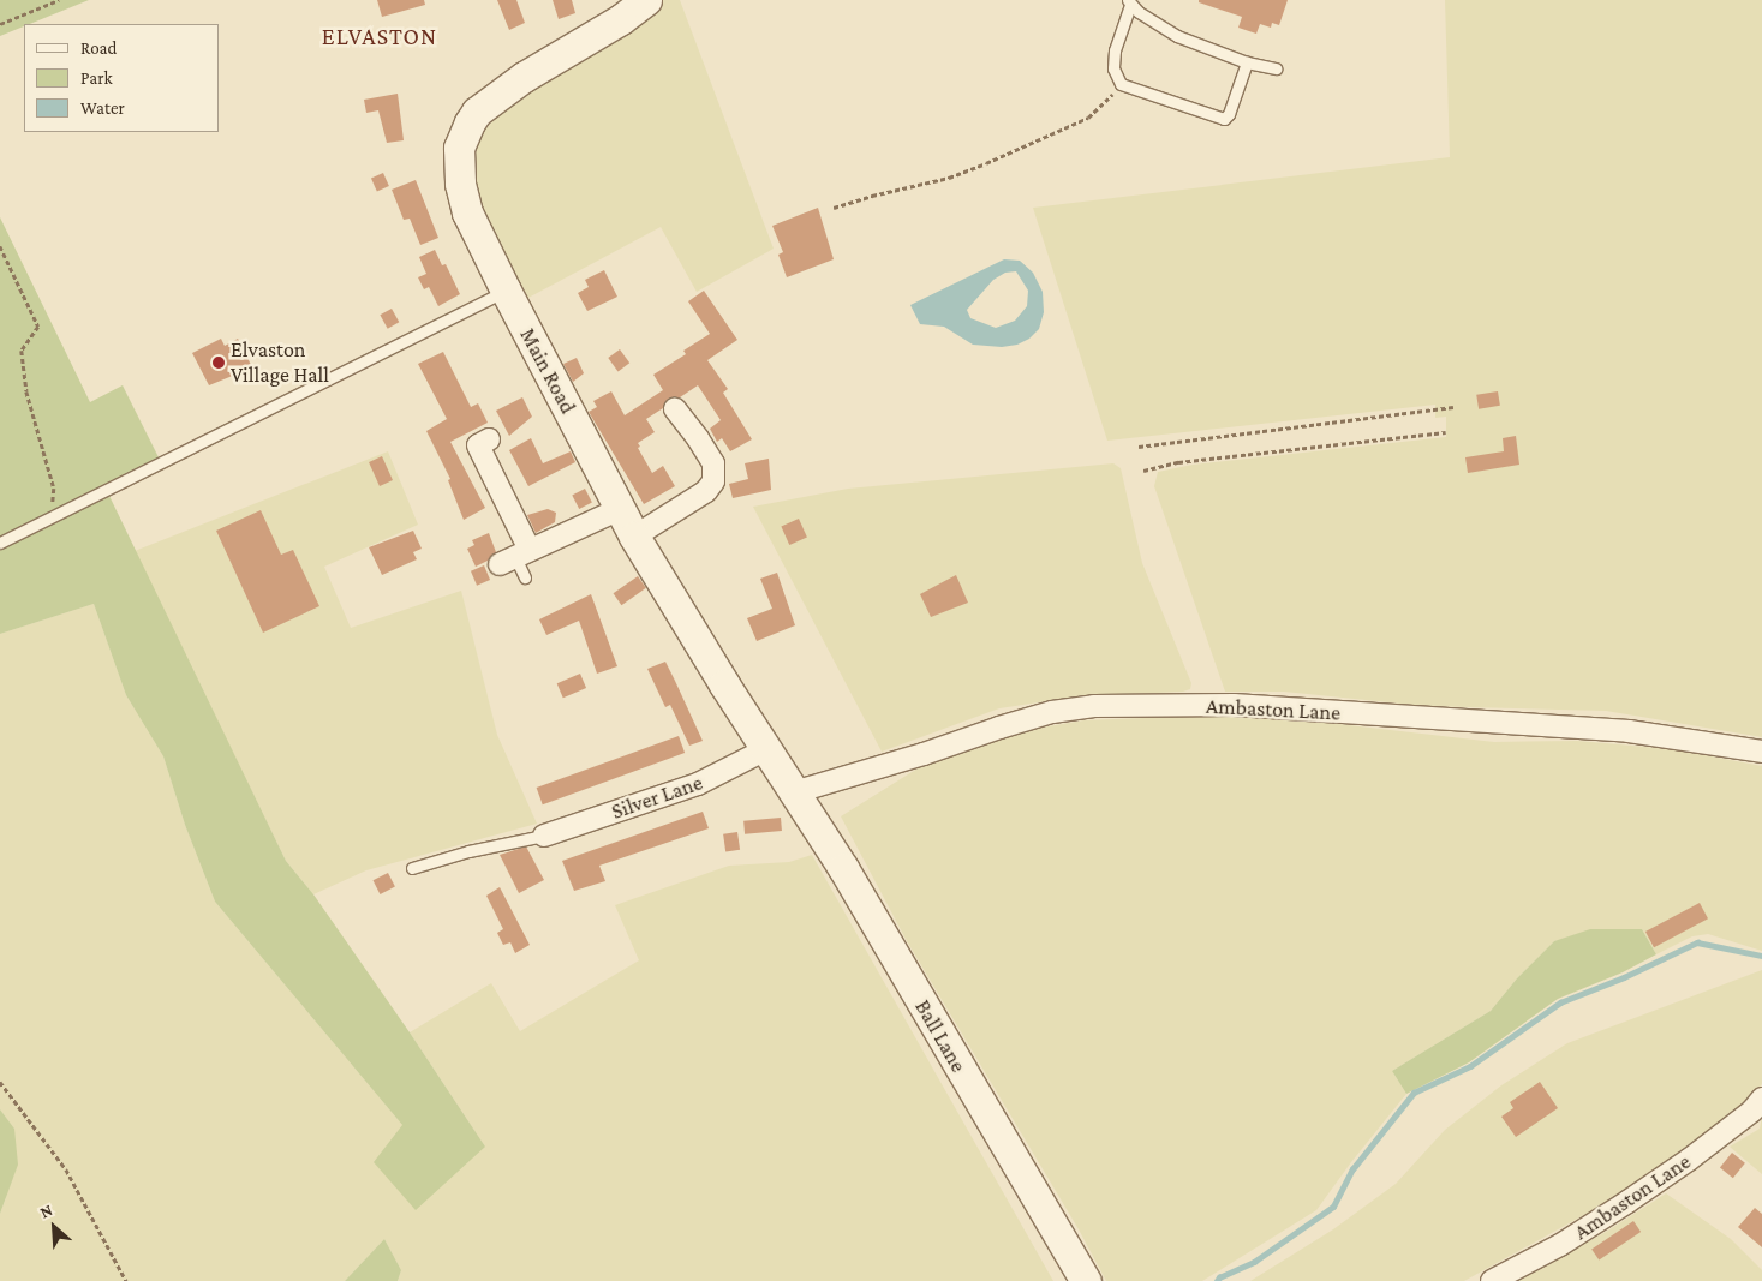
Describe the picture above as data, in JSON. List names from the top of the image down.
{
  "streets": {
    "main road": ["Main Road", "Ball Lane"],
    "street": ["Ambaston Lane", "Silver Lane"]
  },
  "crossings": [
    ["Main Road", "Ambaston Lane"],
    ["Main Road", "Silver Lane"],
    ["Main Road", "Ball Lane"],
    ["Ambaston Lane", "Ball Lane"]
  ],
  "districts": ["ELVASTON"],
  "places": ["Elvaston Village Hall"],
  "legend": ["Road", "Park", "Water"],
  "north": "top left"
}
